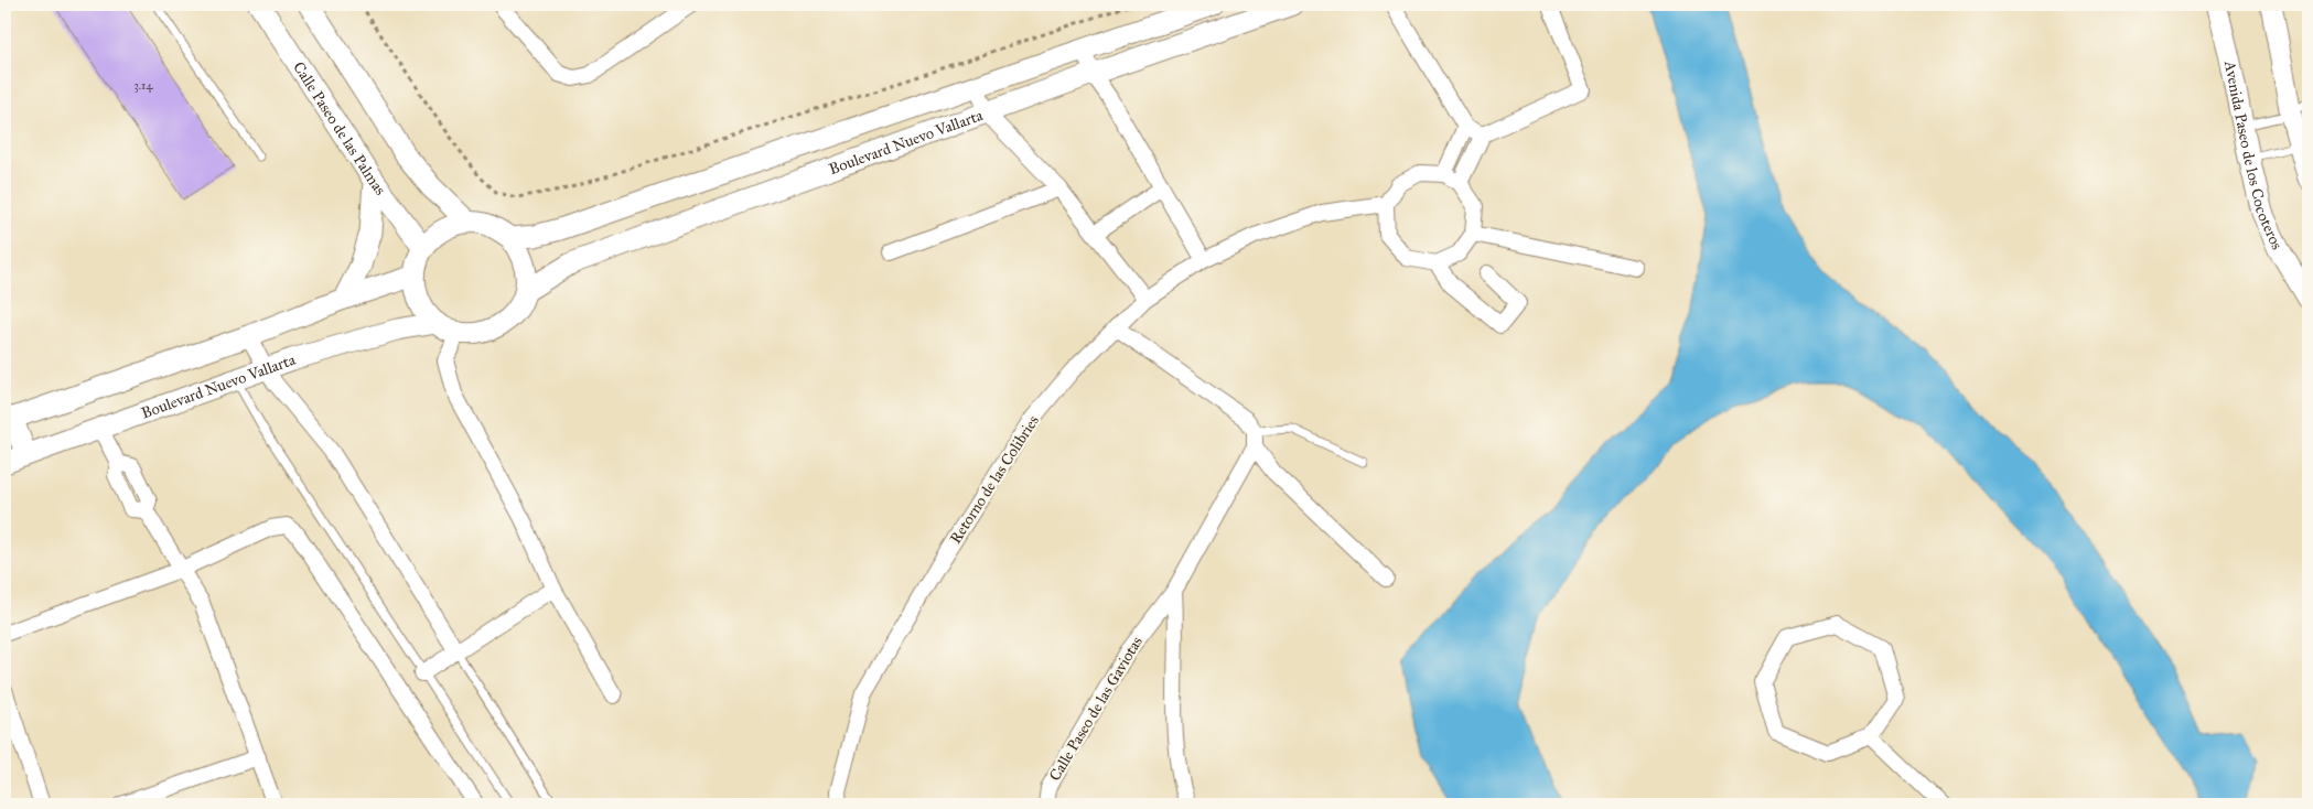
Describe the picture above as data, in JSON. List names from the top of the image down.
{
  "streets": {
    "main road": ["Calle Paseo de las Palmas", "Boulevard Nuevo Vallarta", "Avenida Paseo de los Cocoteros"],
    "street": ["Retorno de las Colibries", "Calle Paseo de las Gaviotas"]
  },
  "crossings": [
    ["Calle Paseo de las Palmas", "Boulevard Nuevo Vallarta"]
  ],
  "house_numbers": ["3.14"]
}
